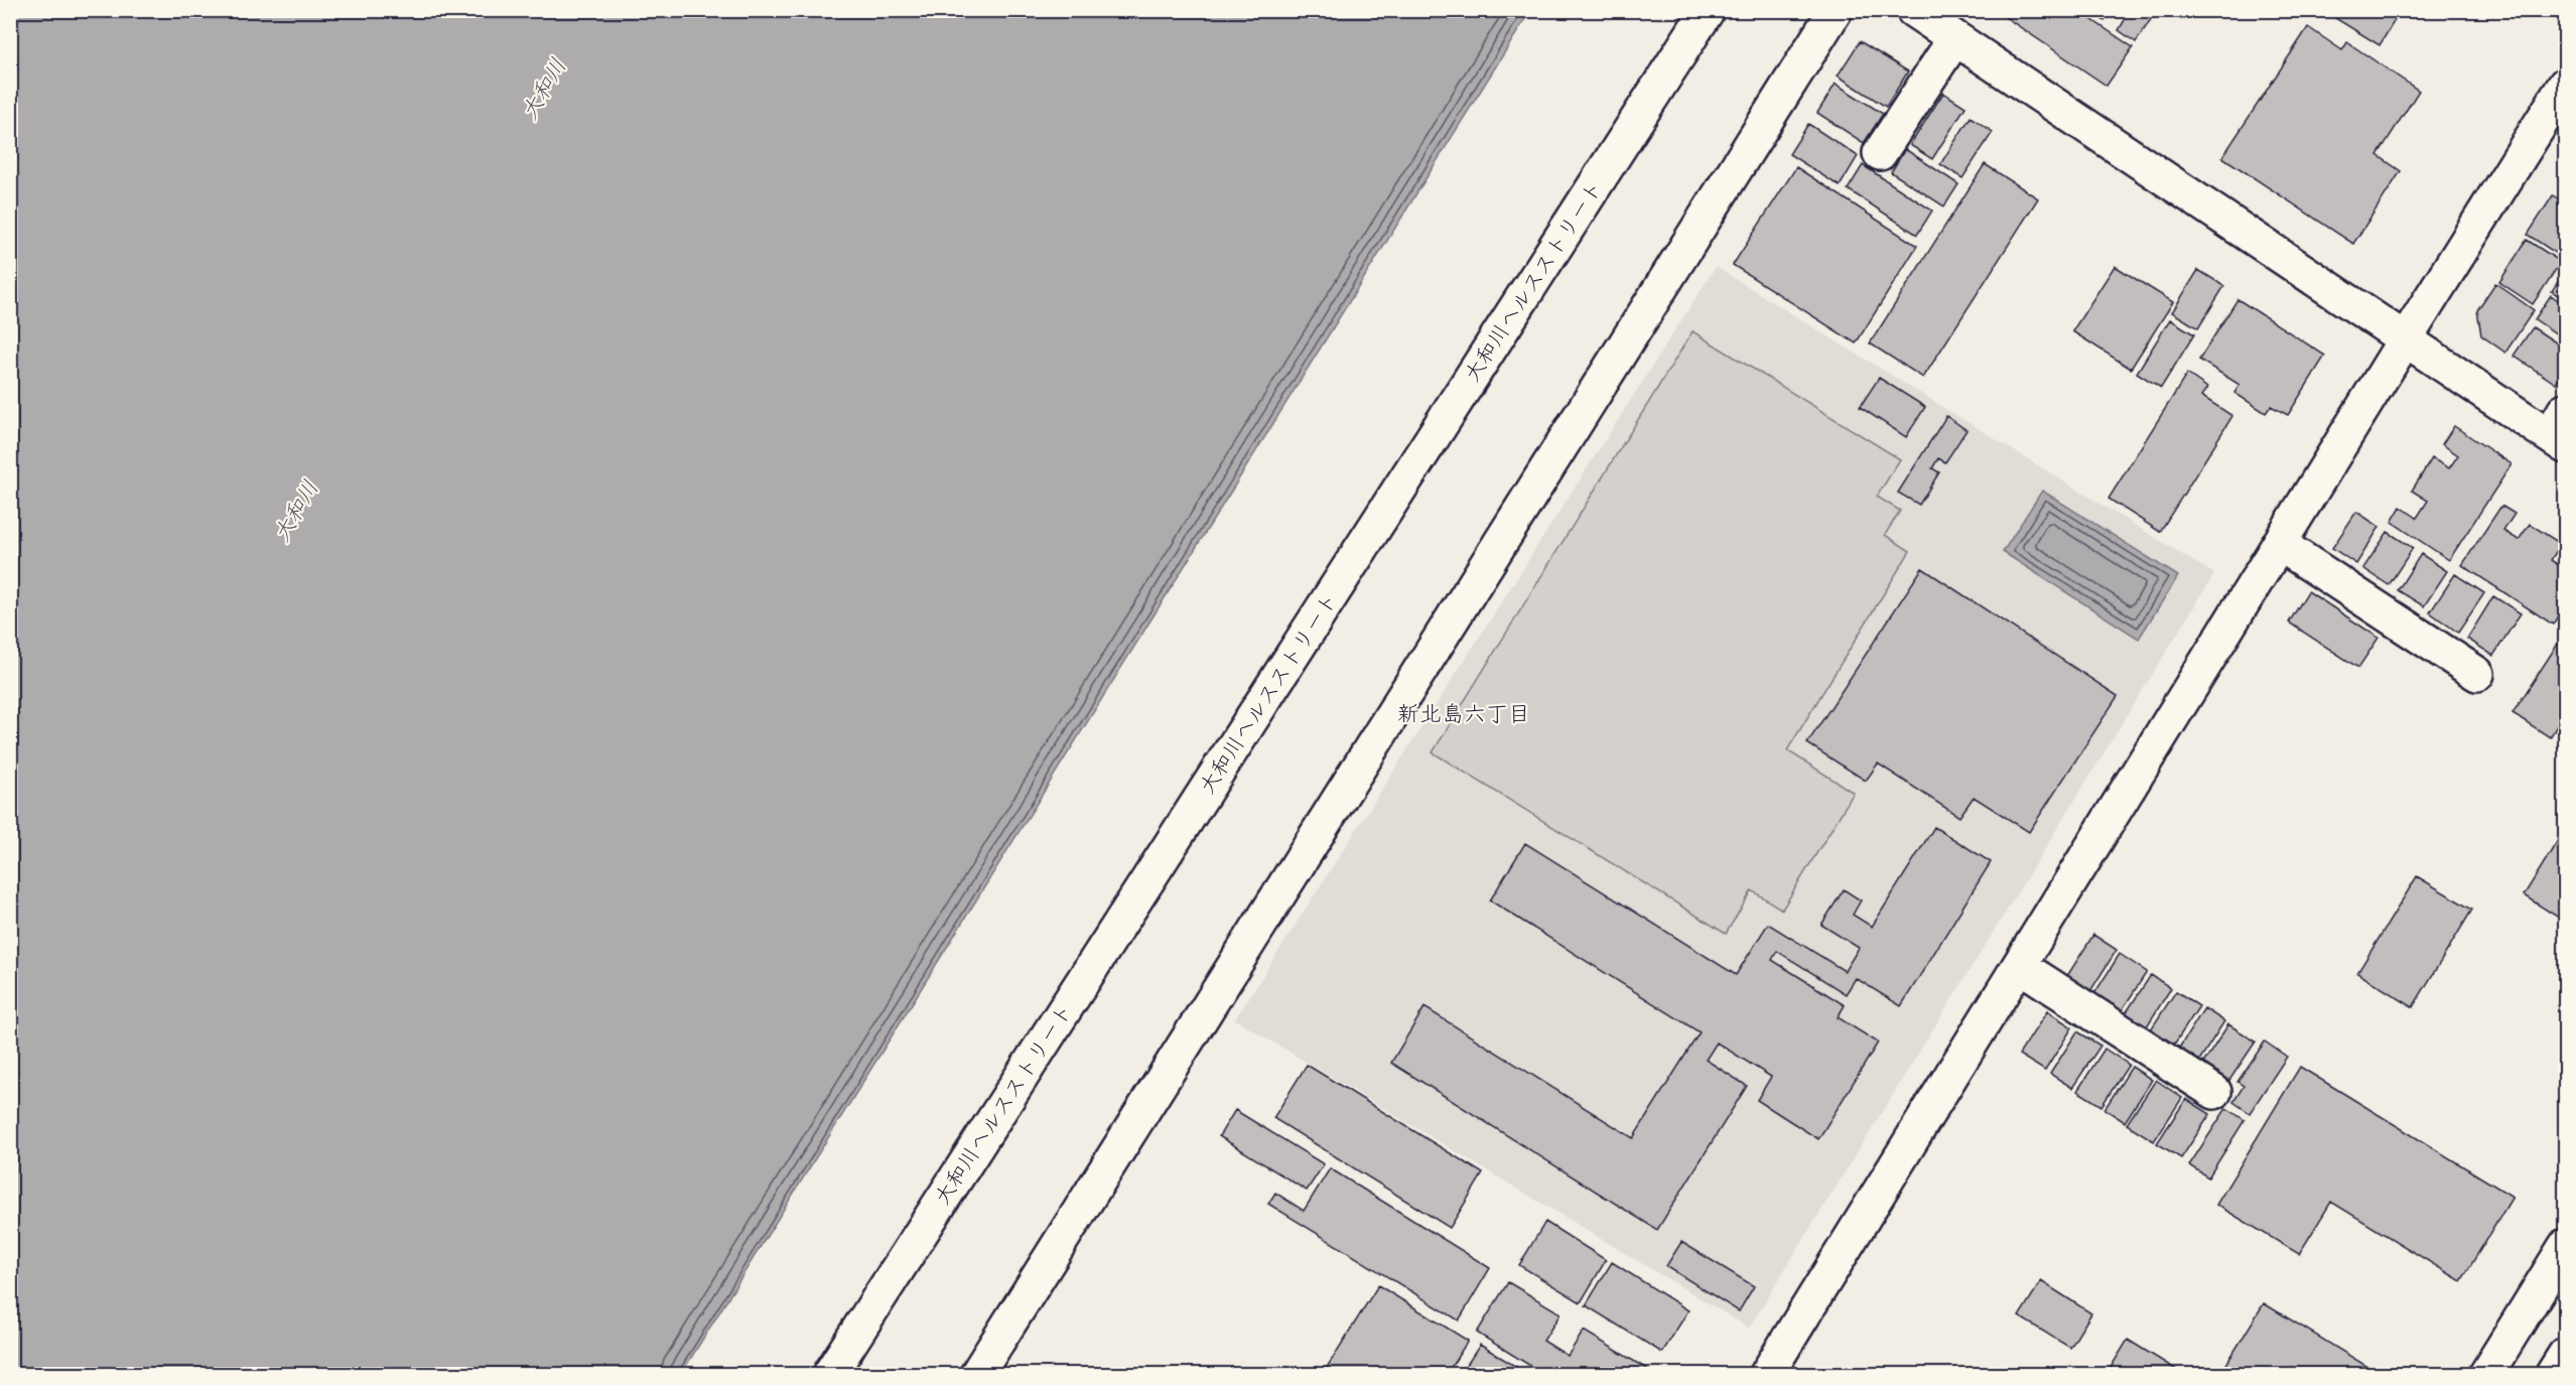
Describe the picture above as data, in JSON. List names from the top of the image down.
{
  "streets": {
    "street": ["大和川ヘルスストリート"]
  },
  "districts": ["新北島六丁目"],
  "water": ["大和川"]
}
